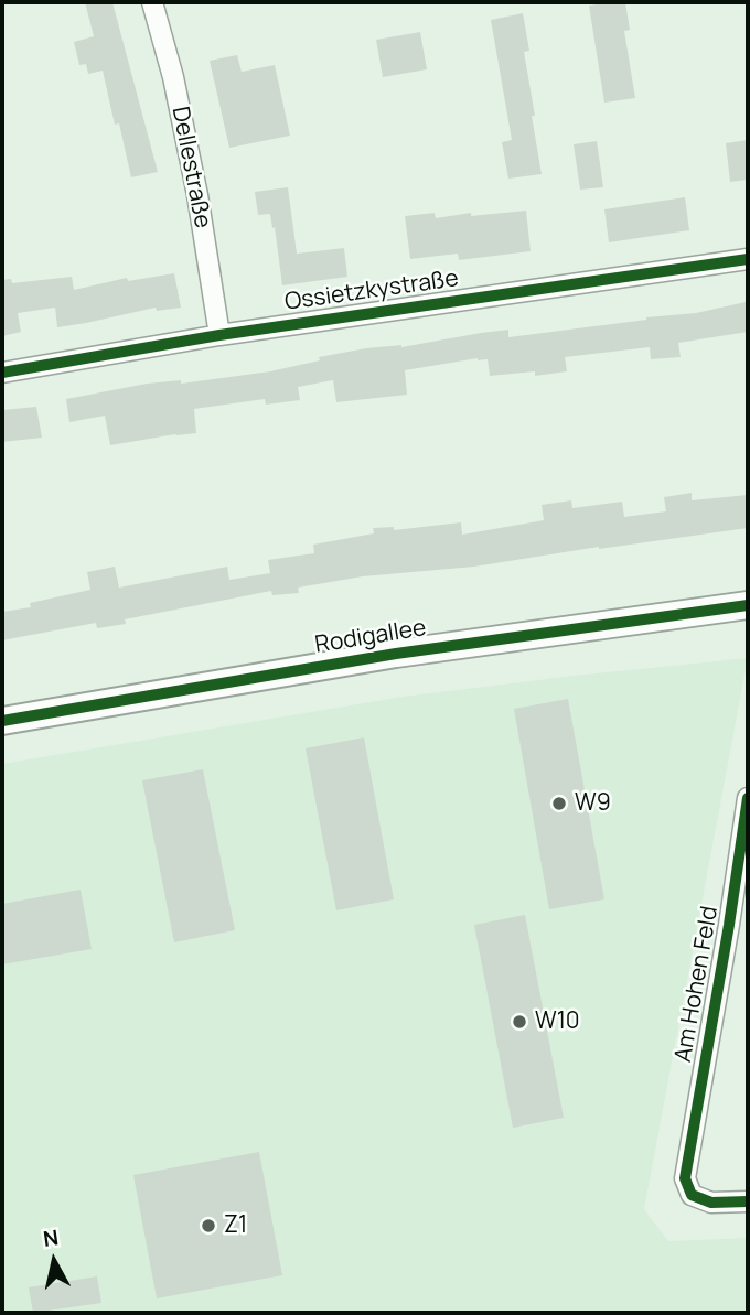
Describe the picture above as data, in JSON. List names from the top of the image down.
{
  "streets": {
    "main road": ["Rodigallee"],
    "street": ["Dellestraße", "Ossietzkystraße", "Am Hohen Feld"]
  },
  "crossings": [
    ["Dellestraße", "Ossietzkystraße"]
  ],
  "places": ["W9", "W10", "Z1"],
  "north": "top"
}
